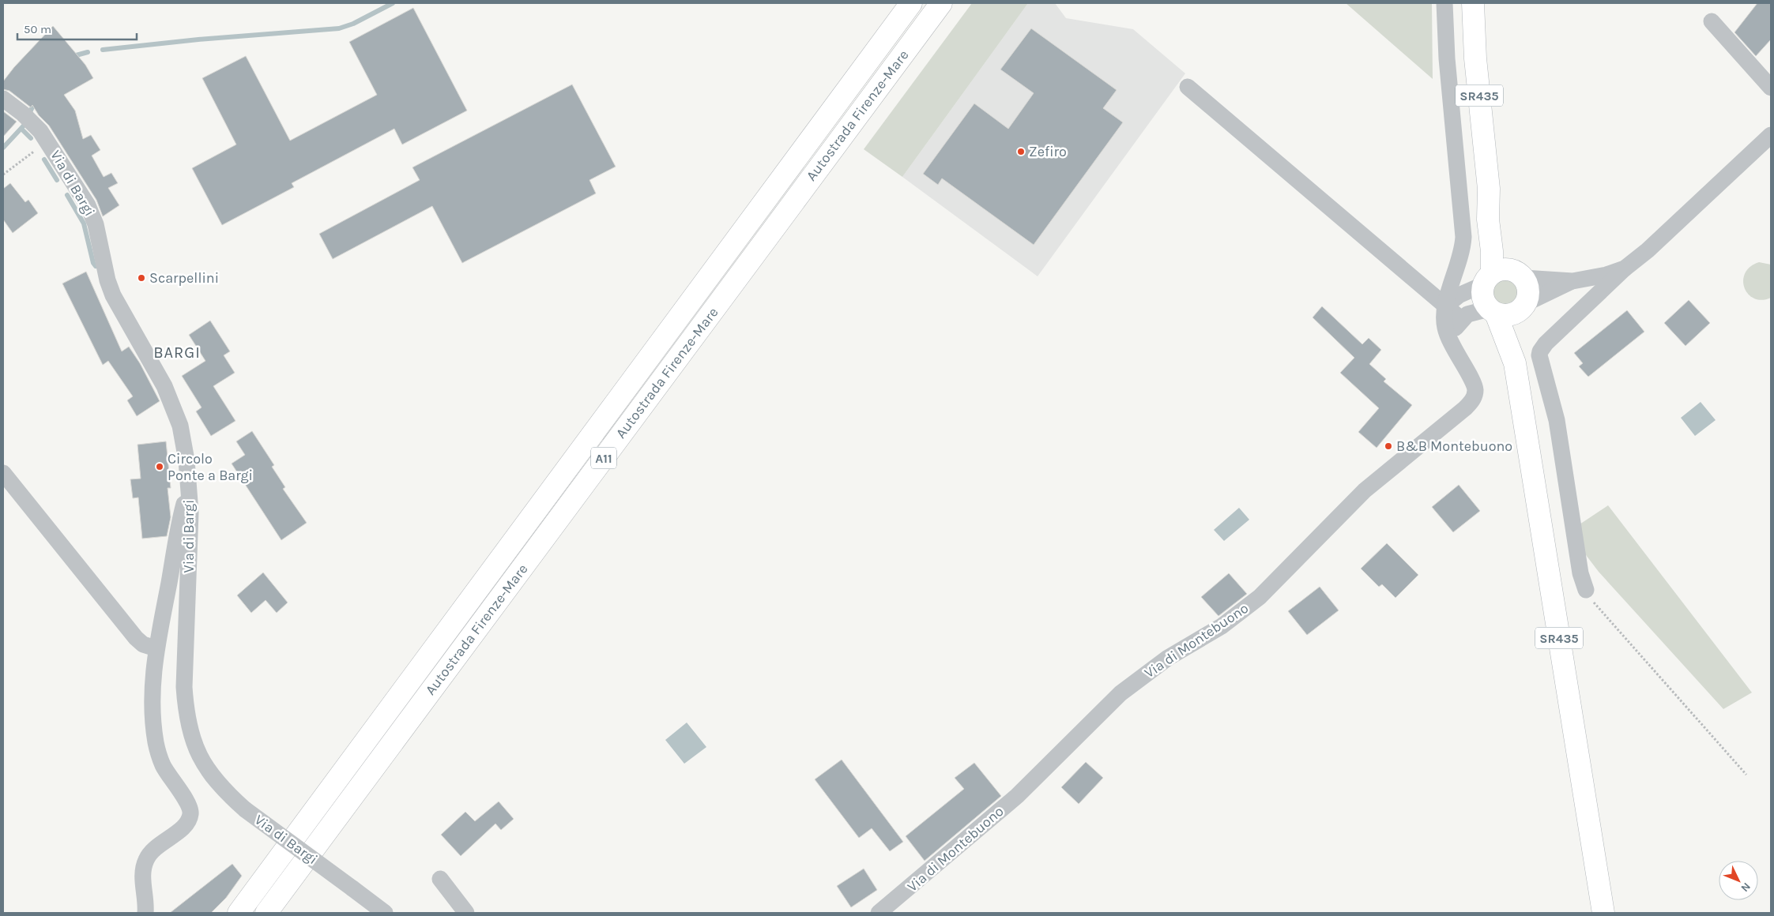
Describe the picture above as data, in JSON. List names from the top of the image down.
{
  "streets": {
    "main road": ["SR435", "Autostrada Firenze-Mare", "A11"],
    "street": ["Via di Bargi", "Via di Montebuono"]
  },
  "districts": ["BARGI"],
  "places": [
    "Zefiro",
    "Scarpellini",
    "B&B Montebuono",
    "Circolo Ponte a Bargi"
  ],
  "scale_bar": "50 m",
  "north": "bottom right"
}
